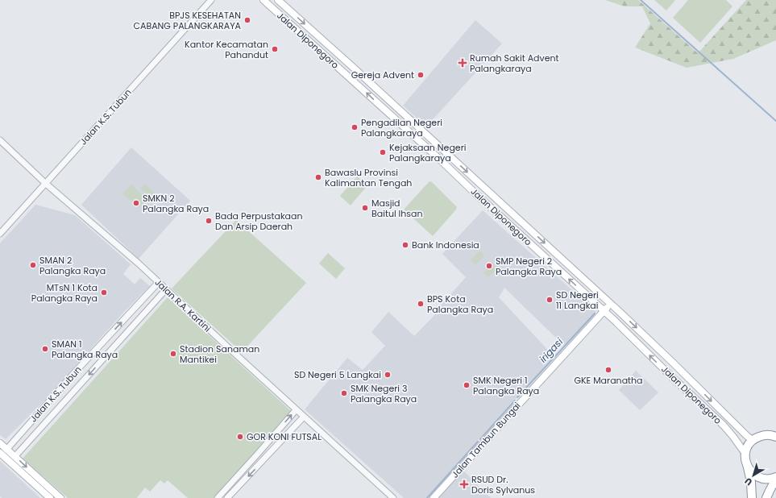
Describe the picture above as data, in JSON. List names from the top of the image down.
{
  "streets": {
    "main road": ["Jalan Diponegoro", "Jalan Tambun Bungai"],
    "street": ["Jalan K.S. Tubun", "Jalan R.A. Kartini"]
  },
  "crossings": [
    ["Jalan Diponegoro", "Jalan Tambun Bungai"],
    ["Jalan K.S. Tubun", "Jalan R.A. Kartini"]
  ],
  "water": ["irigasi"],
  "places": {
    "other": [
      "BPJS KESEHATAN CABANG PALANGKARAYA",
      "Kantor Kecamatan Pahandut",
      "Gereja Advent",
      "Pengadilan Negeri Palangkaraya",
      "Kejaksaan Negeri Palangkaraya",
      "Bawaslu Provinsi Kalimantan Tengah",
      "SMKN 2 Palangka Raya",
      "Masjid Baitul Ihsan",
      "Bada Perpustakaan Dan Arsip Daerah",
      "Bank Indonesia",
      "SMAN 2 Palangka Raya",
      "SMP Negeri 2 Palangka Raya",
      "MTsN 1 Kota Palangka Raya",
      "SD Negeri 11 Langkai",
      "BPS Kota Palangka Raya",
      "SMAN 1 Palangka Raya",
      "Stadion Sanaman Mantikei",
      "GKE Maranatha",
      "SD Negeri 5 Langkai",
      "SMK Negeri 1 Palangka Raya",
      "SMK Negeri 3 Palangka Raya",
      "GOR KONI FUTSAL"
    ],
    "health": ["Rumah Sakit Advent Palangkaraya", "RSUD Dr. Doris Sylvanus"]
  },
  "north": "bottom left"
}
